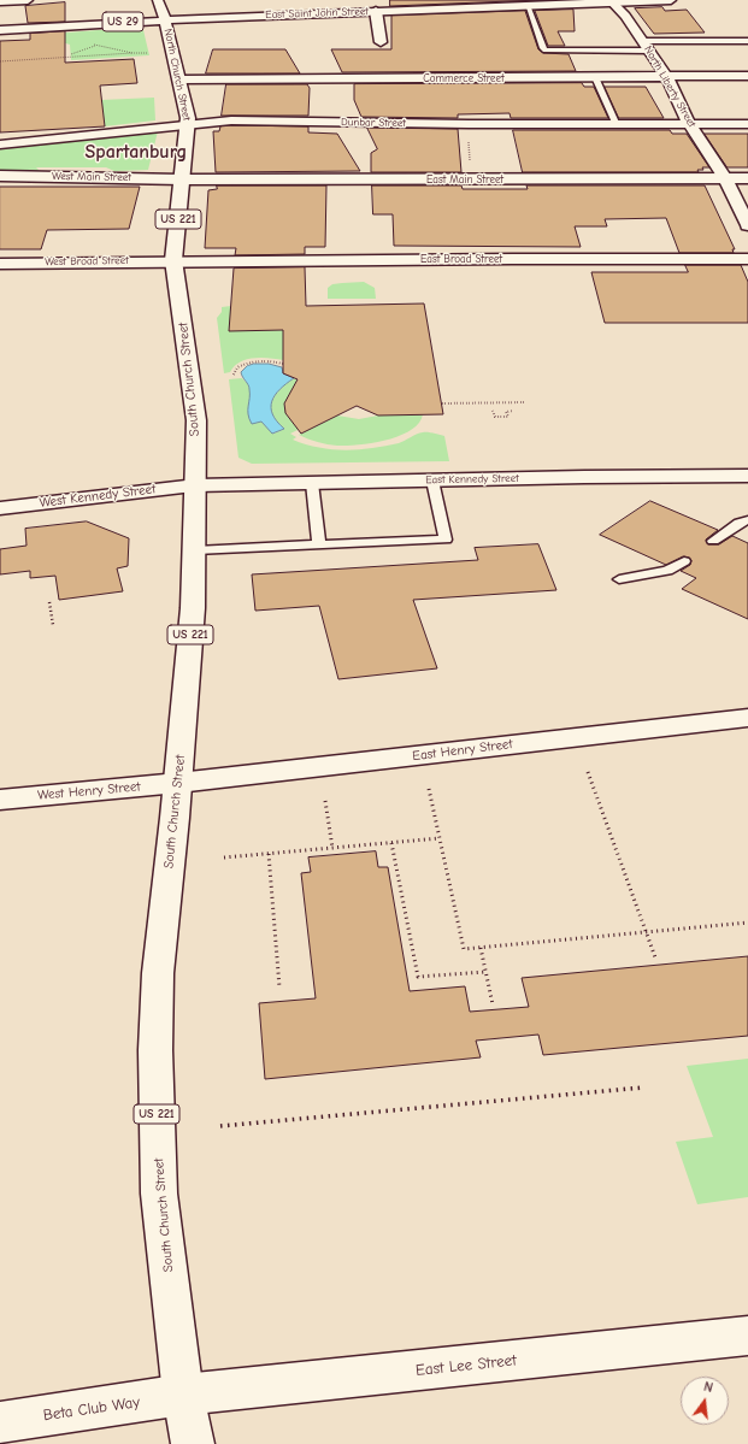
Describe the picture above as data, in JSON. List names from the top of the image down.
{
  "streets": {
    "street": [
      "East Saint John Street",
      "US 29",
      "North Church Street",
      "Commerce Street",
      "North Liberty Street",
      "Dunbar Street",
      "West Main Street",
      "East Main Street",
      "US 221",
      "East Broad Street",
      "West Broad Street",
      "South Church Street",
      "East Kennedy Street",
      "West Kennedy Street",
      "East Henry Street",
      "West Henry Street",
      "East Lee Street",
      "Beta Club Way"
    ]
  },
  "crossings": [
    ["East Saint John Street", "US 29"],
    ["East Saint John Street", "North Church Street"],
    ["East Saint John Street", "North Liberty Street"],
    ["US 29", "North Church Street"],
    ["North Church Street", "Commerce Street"],
    ["North Church Street", "Dunbar Street"],
    ["North Church Street", "West Main Street"],
    ["North Church Street", "East Main Street"],
    ["North Church Street", "South Church Street"],
    ["Commerce Street", "North Liberty Street"],
    ["North Liberty Street", "Dunbar Street"],
    ["North Liberty Street", "East Main Street"],
    ["West Main Street", "East Main Street"],
    ["West Main Street", "South Church Street"],
    ["East Main Street", "South Church Street"],
    ["East Broad Street", "West Broad Street"],
    ["East Broad Street", "South Church Street"],
    ["West Broad Street", "South Church Street"],
    ["South Church Street", "East Kennedy Street"],
    ["South Church Street", "West Kennedy Street"],
    ["South Church Street", "East Henry Street"],
    ["South Church Street", "West Henry Street"],
    ["South Church Street", "East Lee Street"],
    ["South Church Street", "Beta Club Way"],
    ["East Kennedy Street", "West Kennedy Street"],
    ["East Henry Street", "West Henry Street"],
    ["East Lee Street", "Beta Club Way"]
  ],
  "districts": ["Spartanburg"],
  "north": "top"
}
